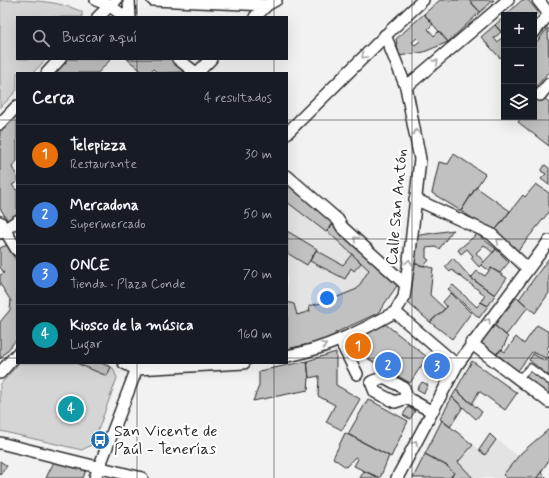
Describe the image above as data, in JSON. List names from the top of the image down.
{
  "streets": {
    "street": ["Calle San Antón"]
  },
  "one_way": ["Calle San Antón"],
  "places": {
    "bus stop": ["San Vicente de Paúl - Tenerías"]
  },
  "page": {
    "map_buttons": ["+", "−"],
    "search": "Buscar aquí",
    "heading": ["Cerca", "4 resultados"],
    "list": [
      {
        "mark": "1",
        "name": "Telepizza",
        "note": "Restaurante",
        "value": "30 m"
      },
      {
        "mark": "2",
        "name": "Mercadona",
        "note": "Supermercado",
        "value": "50 m"
      },
      {
        "mark": "3",
        "name": "ONCE",
        "note": "Tienda · Plaza Conde",
        "value": "70 m"
      },
      {
        "mark": "4",
        "name": "Kiosco de la música",
        "note": "Lugar",
        "value": "160 m"
      }
    ],
    "pins": [
      "1",
      "2",
      "3",
      "4"
    ]
  }
}
